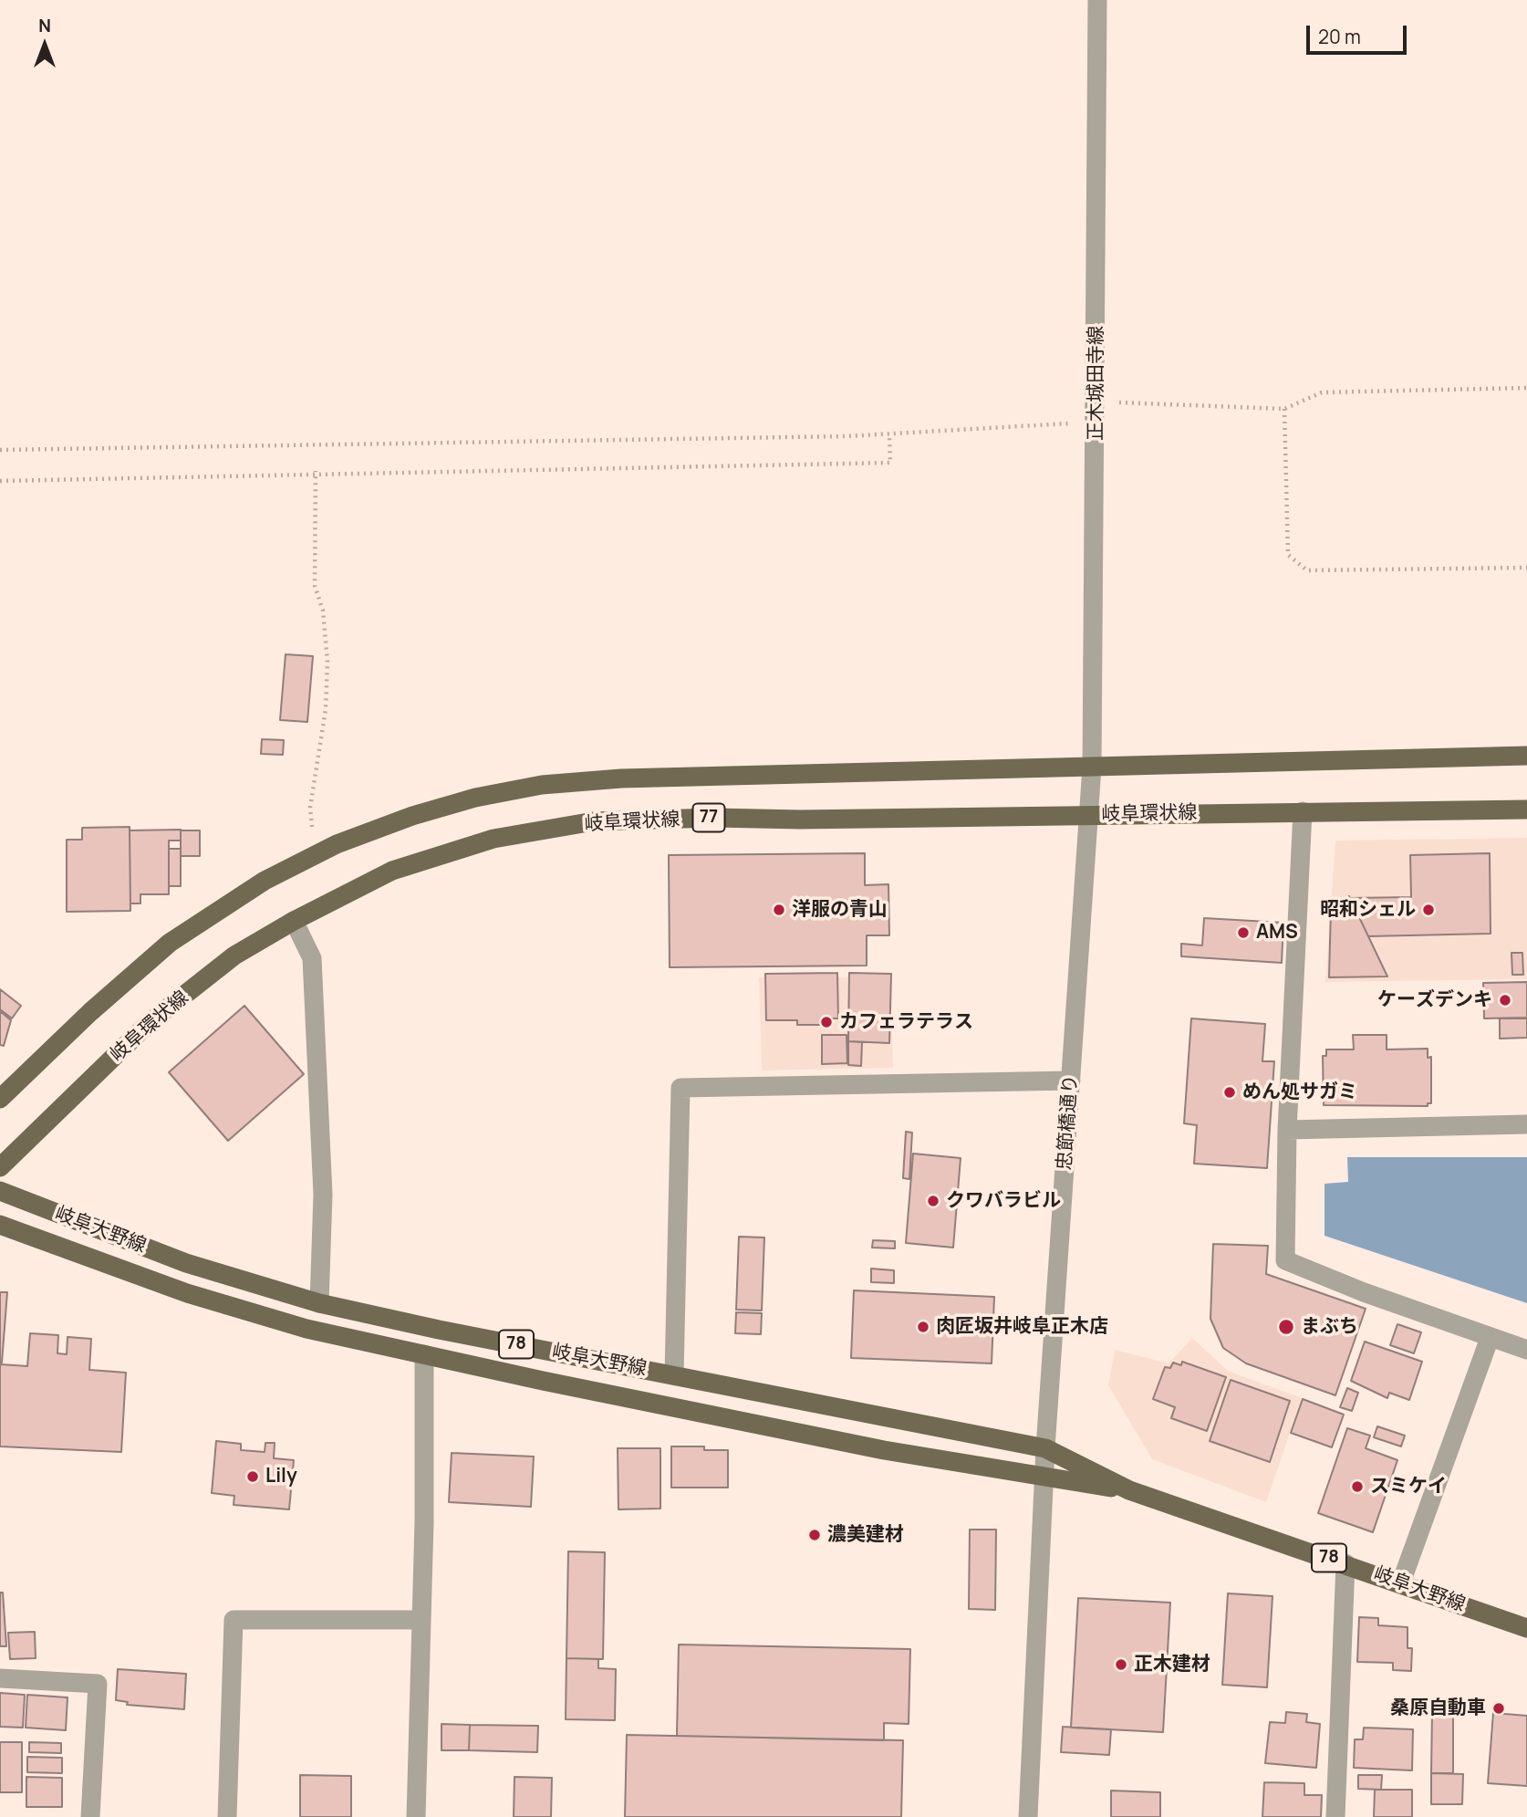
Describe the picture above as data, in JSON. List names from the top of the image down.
{
  "streets": {
    "main road": [
      "岐阜環状線",
      "77",
      "岐阜大野線",
      "78"
    ],
    "street": ["正木城田寺線", "忠節橋通り"]
  },
  "crossings": [
    ["正木城田寺線", "77"],
    ["正木城田寺線", "忠節橋通り"],
    ["岐阜環状線", "忠節橋通り"],
    ["77", "忠節橋通り"],
    ["忠節橋通り", "岐阜大野線"]
  ],
  "places": [
    "洋服の青山",
    "昭和シェル",
    "AMS",
    "ケーズデンキ",
    "カフェラテラス",
    "めん処サガミ",
    "クワバラビル",
    "肉匠坂井岐阜正木店",
    "まぶち",
    "Lily",
    "スミケイ",
    "濃美建材",
    "正木建材",
    "桑原自動車"
  ],
  "scale_bar": "20 m",
  "north": "top"
}
